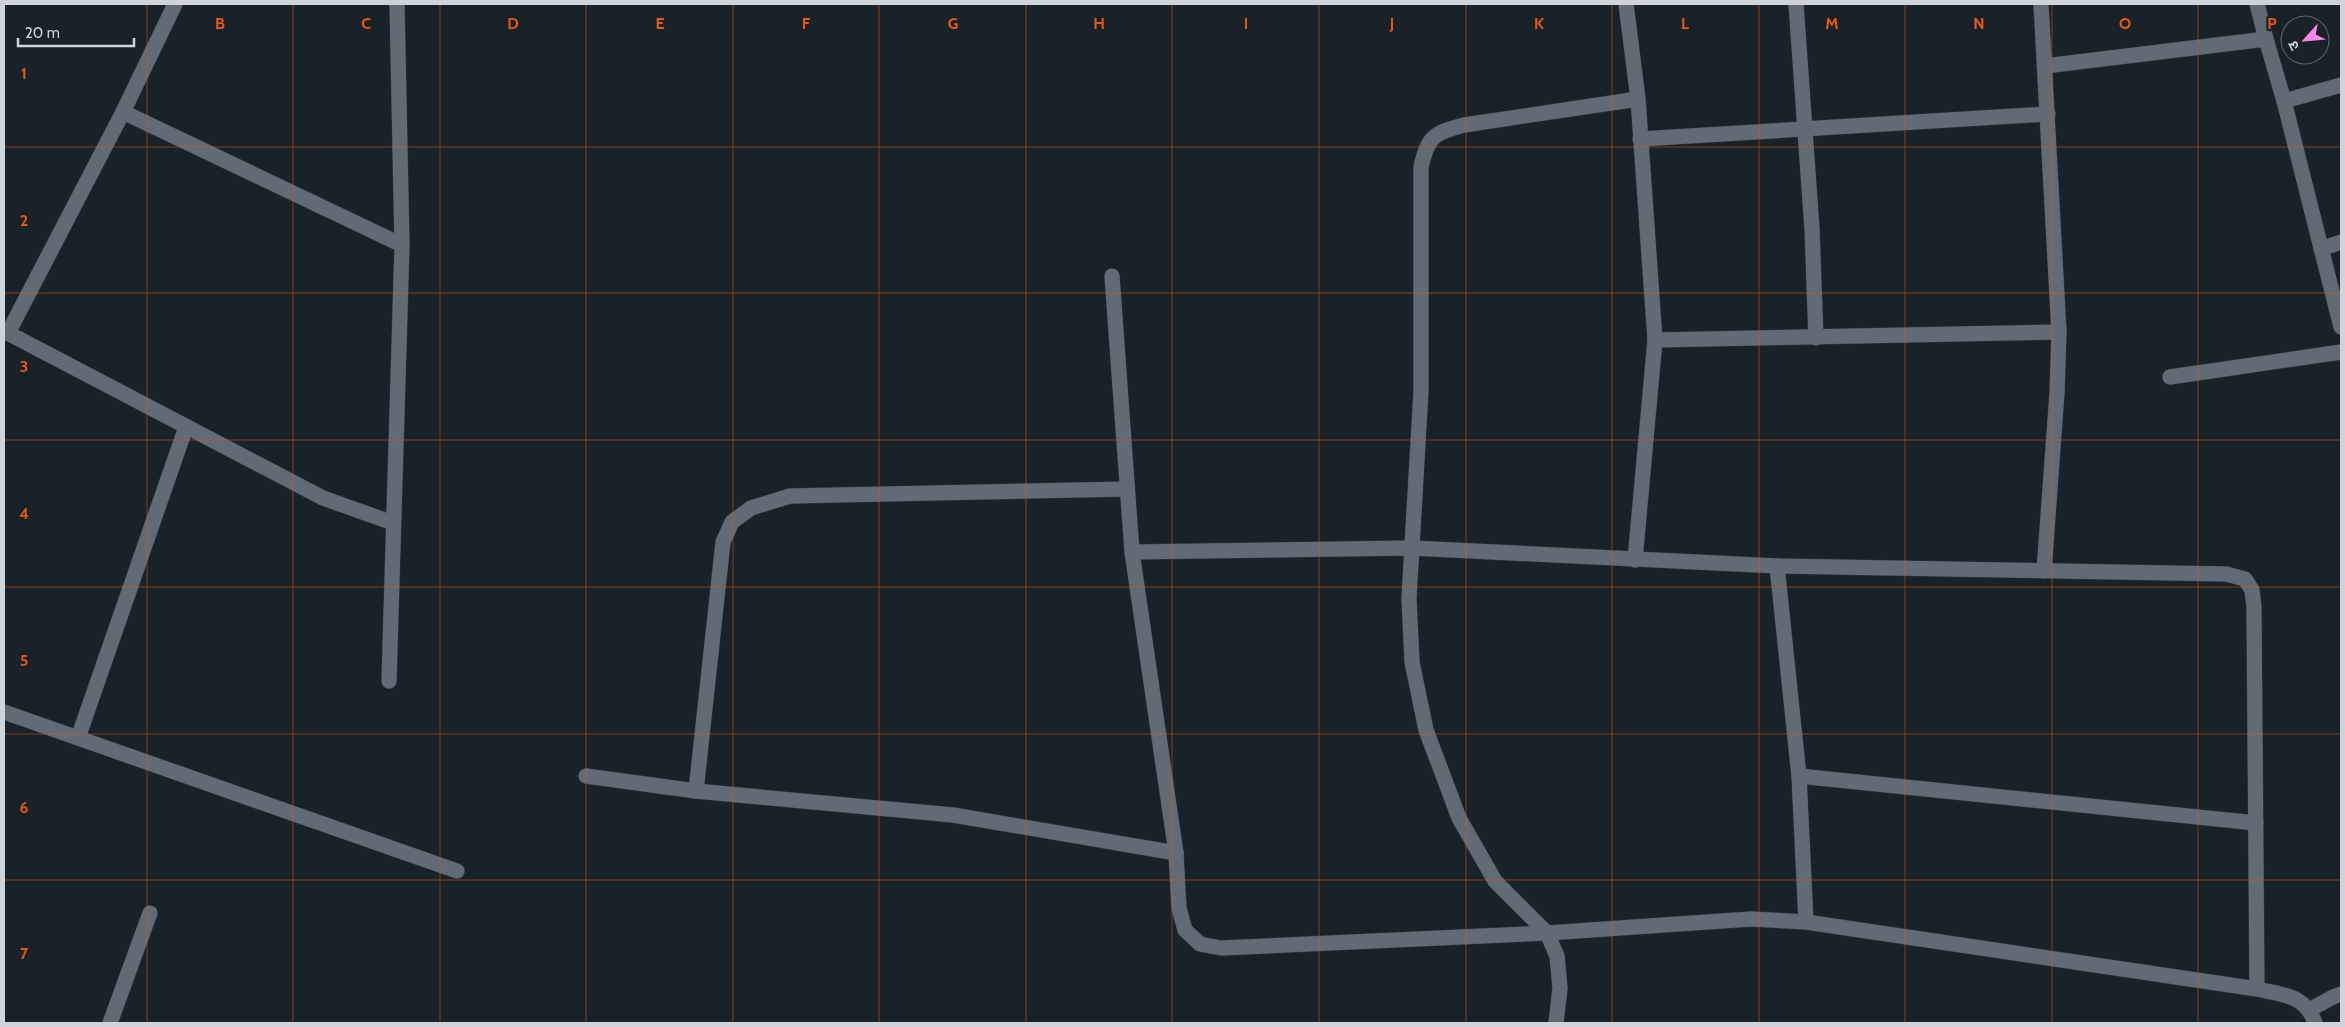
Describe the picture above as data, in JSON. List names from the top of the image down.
{
  "scale_bar": "20 m",
  "north": "bottom left",
  "grid": {
    "columns": [
      "B",
      "C",
      "D",
      "E",
      "F",
      "G",
      "H",
      "I",
      "J",
      "K",
      "L",
      "M",
      "N",
      "O",
      "P"
    ],
    "rows": [
      "1",
      "2",
      "3",
      "4",
      "5",
      "6",
      "7"
    ]
  }
}
